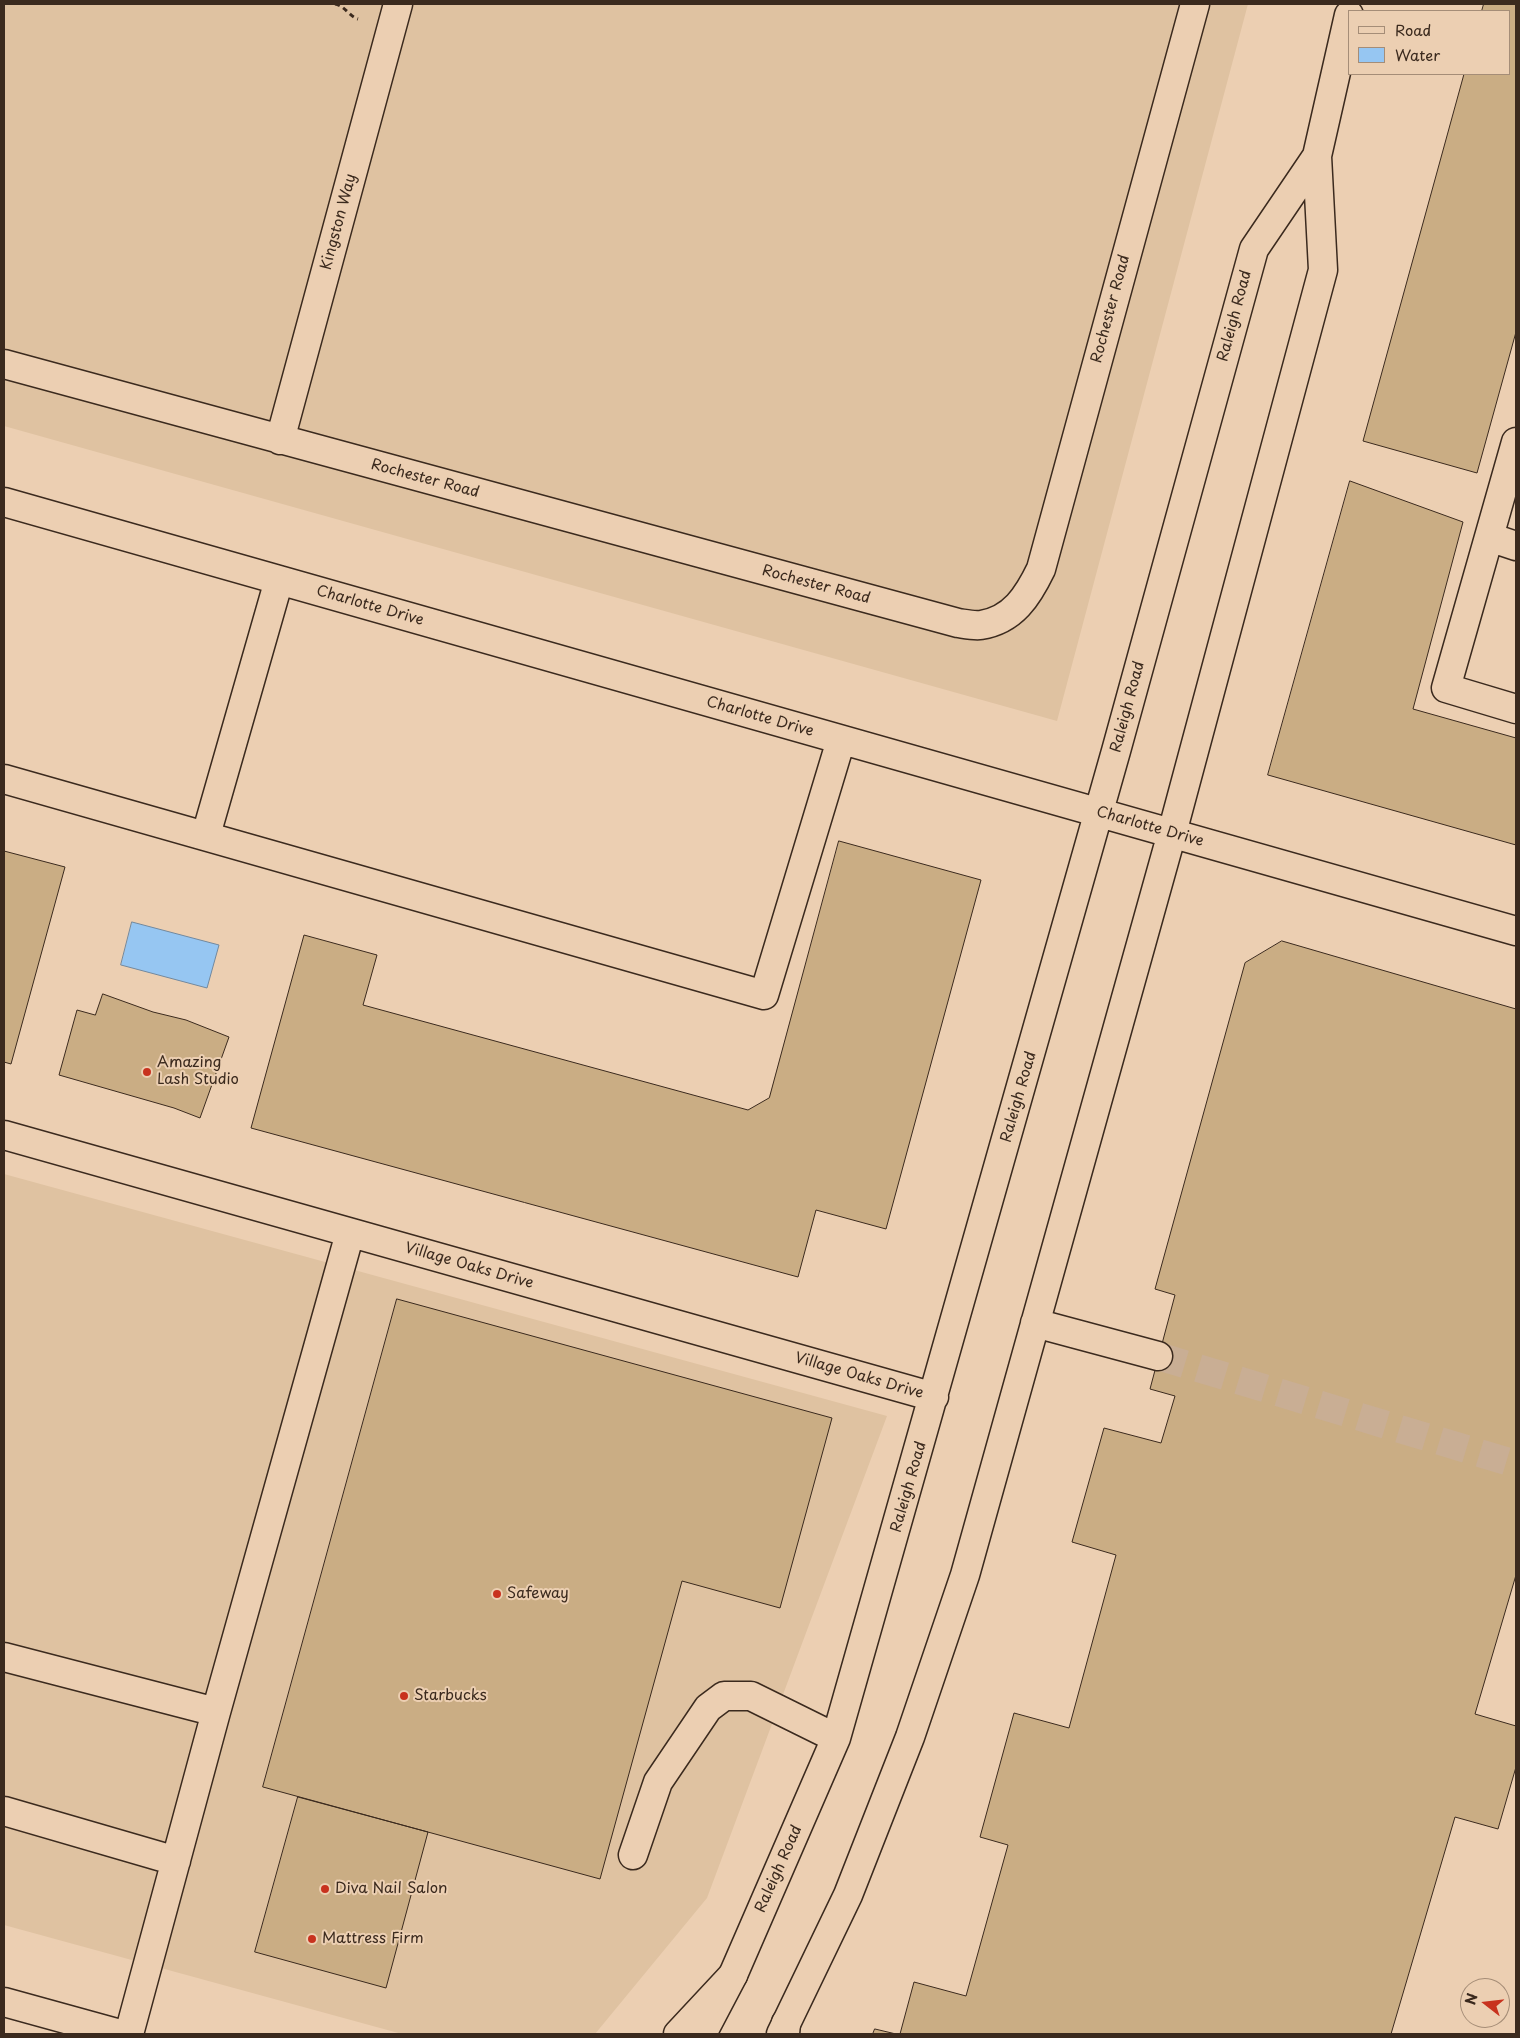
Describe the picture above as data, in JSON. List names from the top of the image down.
{
  "streets": {
    "street": [
      "Kingston Way",
      "Rochester Road",
      "Raleigh Road",
      "Charlotte Drive",
      "Village Oaks Drive"
    ]
  },
  "crossings": [
    ["Kingston Way", "Rochester Road"],
    ["Raleigh Road", "Charlotte Drive"],
    ["Raleigh Road", "Village Oaks Drive"]
  ],
  "places": [
    "Amazing Lash Studio",
    "Safeway",
    "Starbucks",
    "Diva Nail Salon",
    "Mattress Firm"
  ],
  "legend": ["Road", "Water"],
  "north": "left"
}
